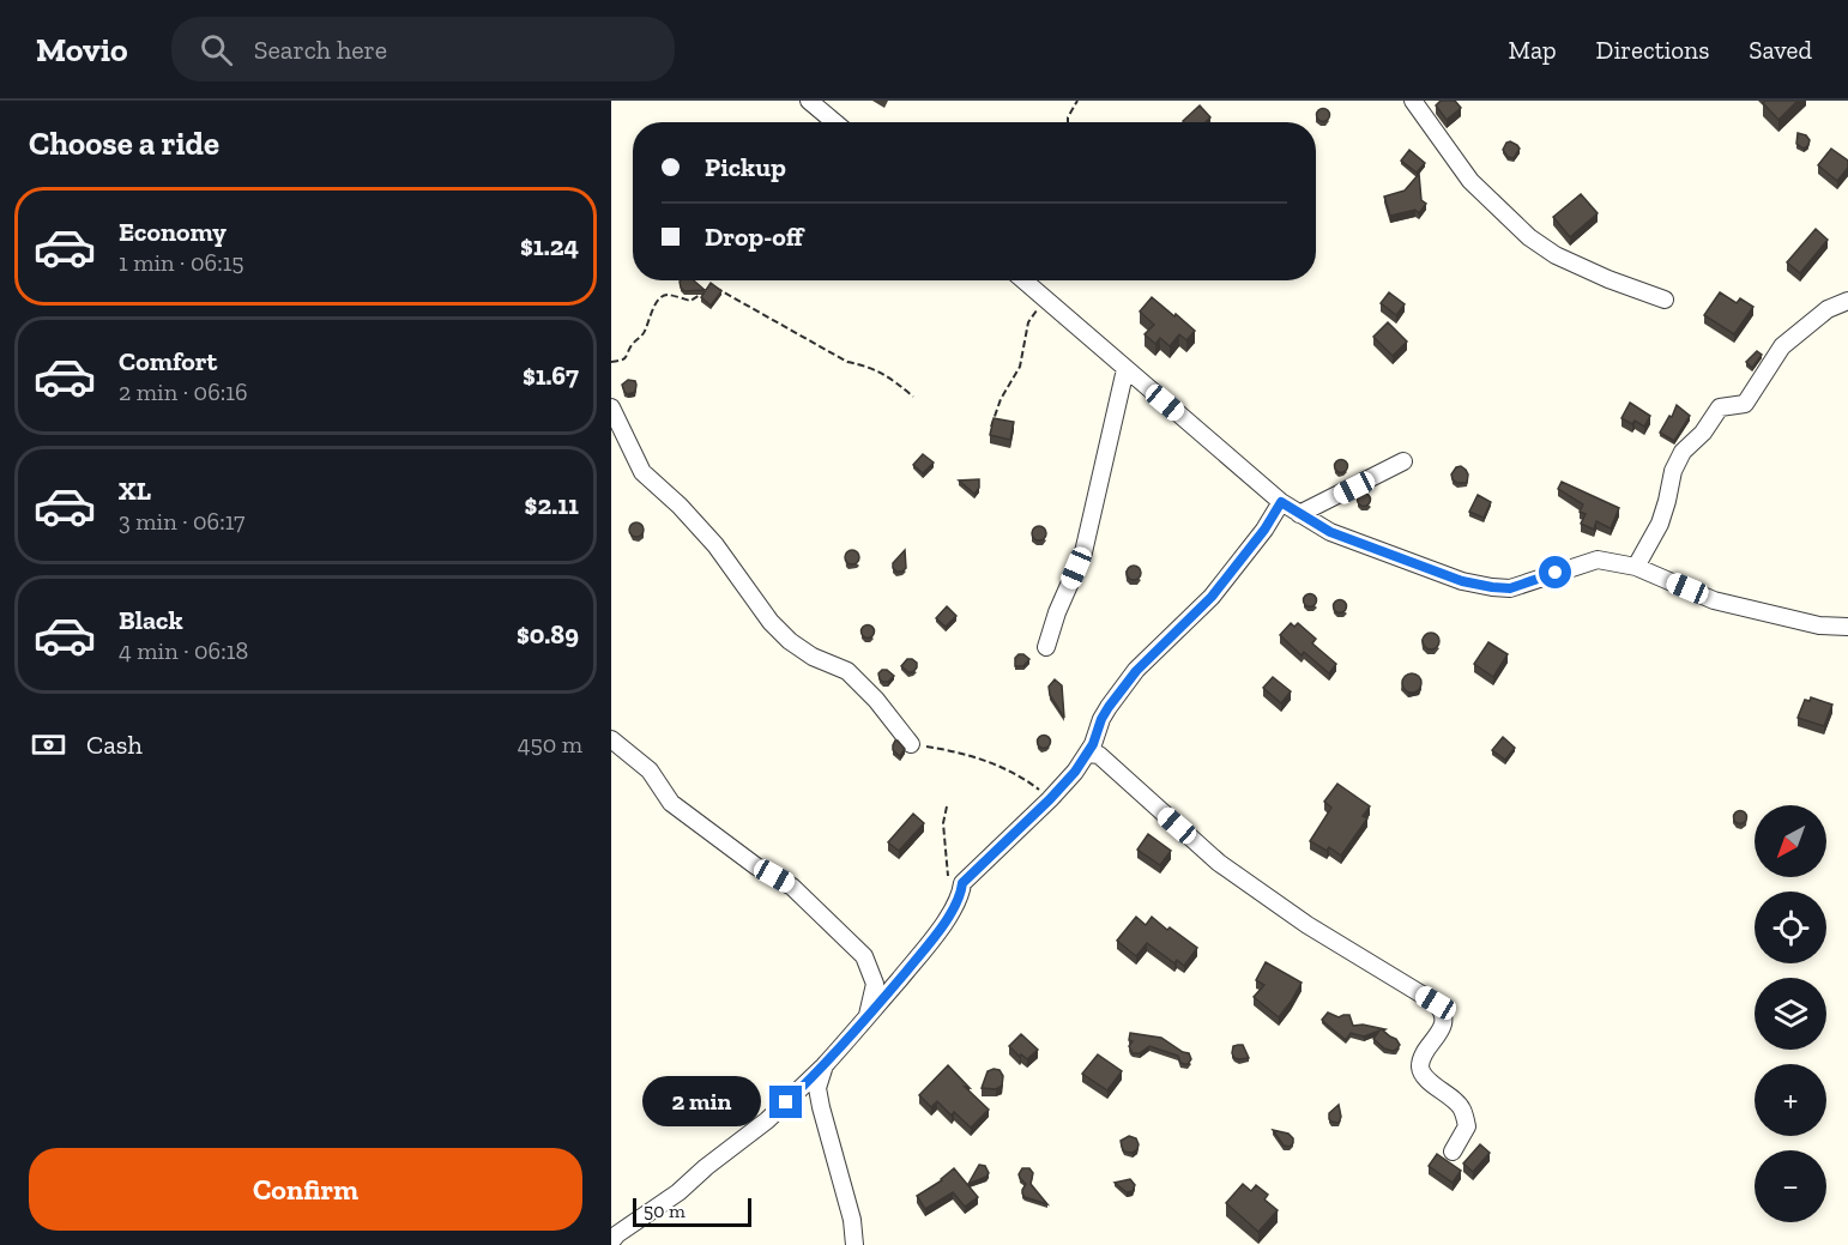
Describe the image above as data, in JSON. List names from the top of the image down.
{
  "scale_bar": "50 m",
  "north": "bottom left",
  "page": {
    "header": "Movio",
    "search": "Search here",
    "nav": ["Map", "Directions", "Saved"],
    "heading": "Choose a ride",
    "banner": ["Pickup", "Drop-off"],
    "list": [
      {
        "name": "Economy",
        "note": "1 min · 06:15",
        "value": "$1.24"
      },
      {
        "name": "Comfort",
        "note": "2 min · 06:16",
        "value": "$1.67"
      },
      {
        "name": "XL",
        "note": "3 min · 06:17",
        "value": "$2.11"
      },
      {
        "name": "Black",
        "note": "4 min · 06:18",
        "value": "$0.89"
      }
    ],
    "pay": ["Cash", "450 m"],
    "map_buttons": ["+", "−"],
    "bubble": "2 min",
    "buttons": "Confirm",
    "scale": "50 m"
  }
}
